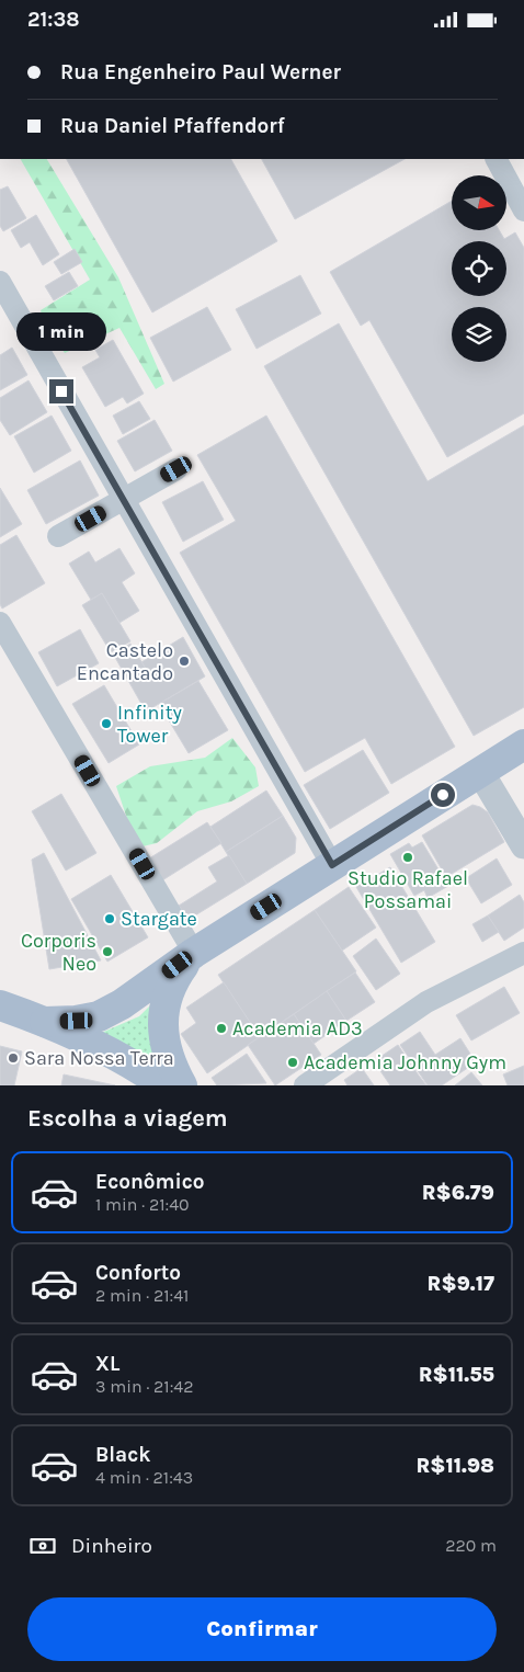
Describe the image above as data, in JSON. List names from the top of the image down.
{
  "places": [
    "Castelo Encantado",
    "Infinity Tower",
    "Studio Rafael Possamai",
    "Stargate",
    "Corporis Neo",
    "Academia AD3",
    "Sara Nossa Terra",
    "Academia Johnny Gym"
  ],
  "north": "right",
  "page": {
    "status": "21:38",
    "banner": ["Rua Engenheiro Paul Werner", "Rua Daniel Pfaffendorf"],
    "bubble": "1 min",
    "heading": "Escolha a viagem",
    "list": [
      {
        "name": "Econômico",
        "note": "1 min · 21:40",
        "value": "R$6.79"
      },
      {
        "name": "Conforto",
        "note": "2 min · 21:41",
        "value": "R$9.17"
      },
      {
        "name": "XL",
        "note": "3 min · 21:42",
        "value": "R$11.55"
      },
      {
        "name": "Black",
        "note": "4 min · 21:43",
        "value": "R$11.98"
      }
    ],
    "pay": ["Dinheiro", "220 m"],
    "buttons": "Confirmar"
  }
}
